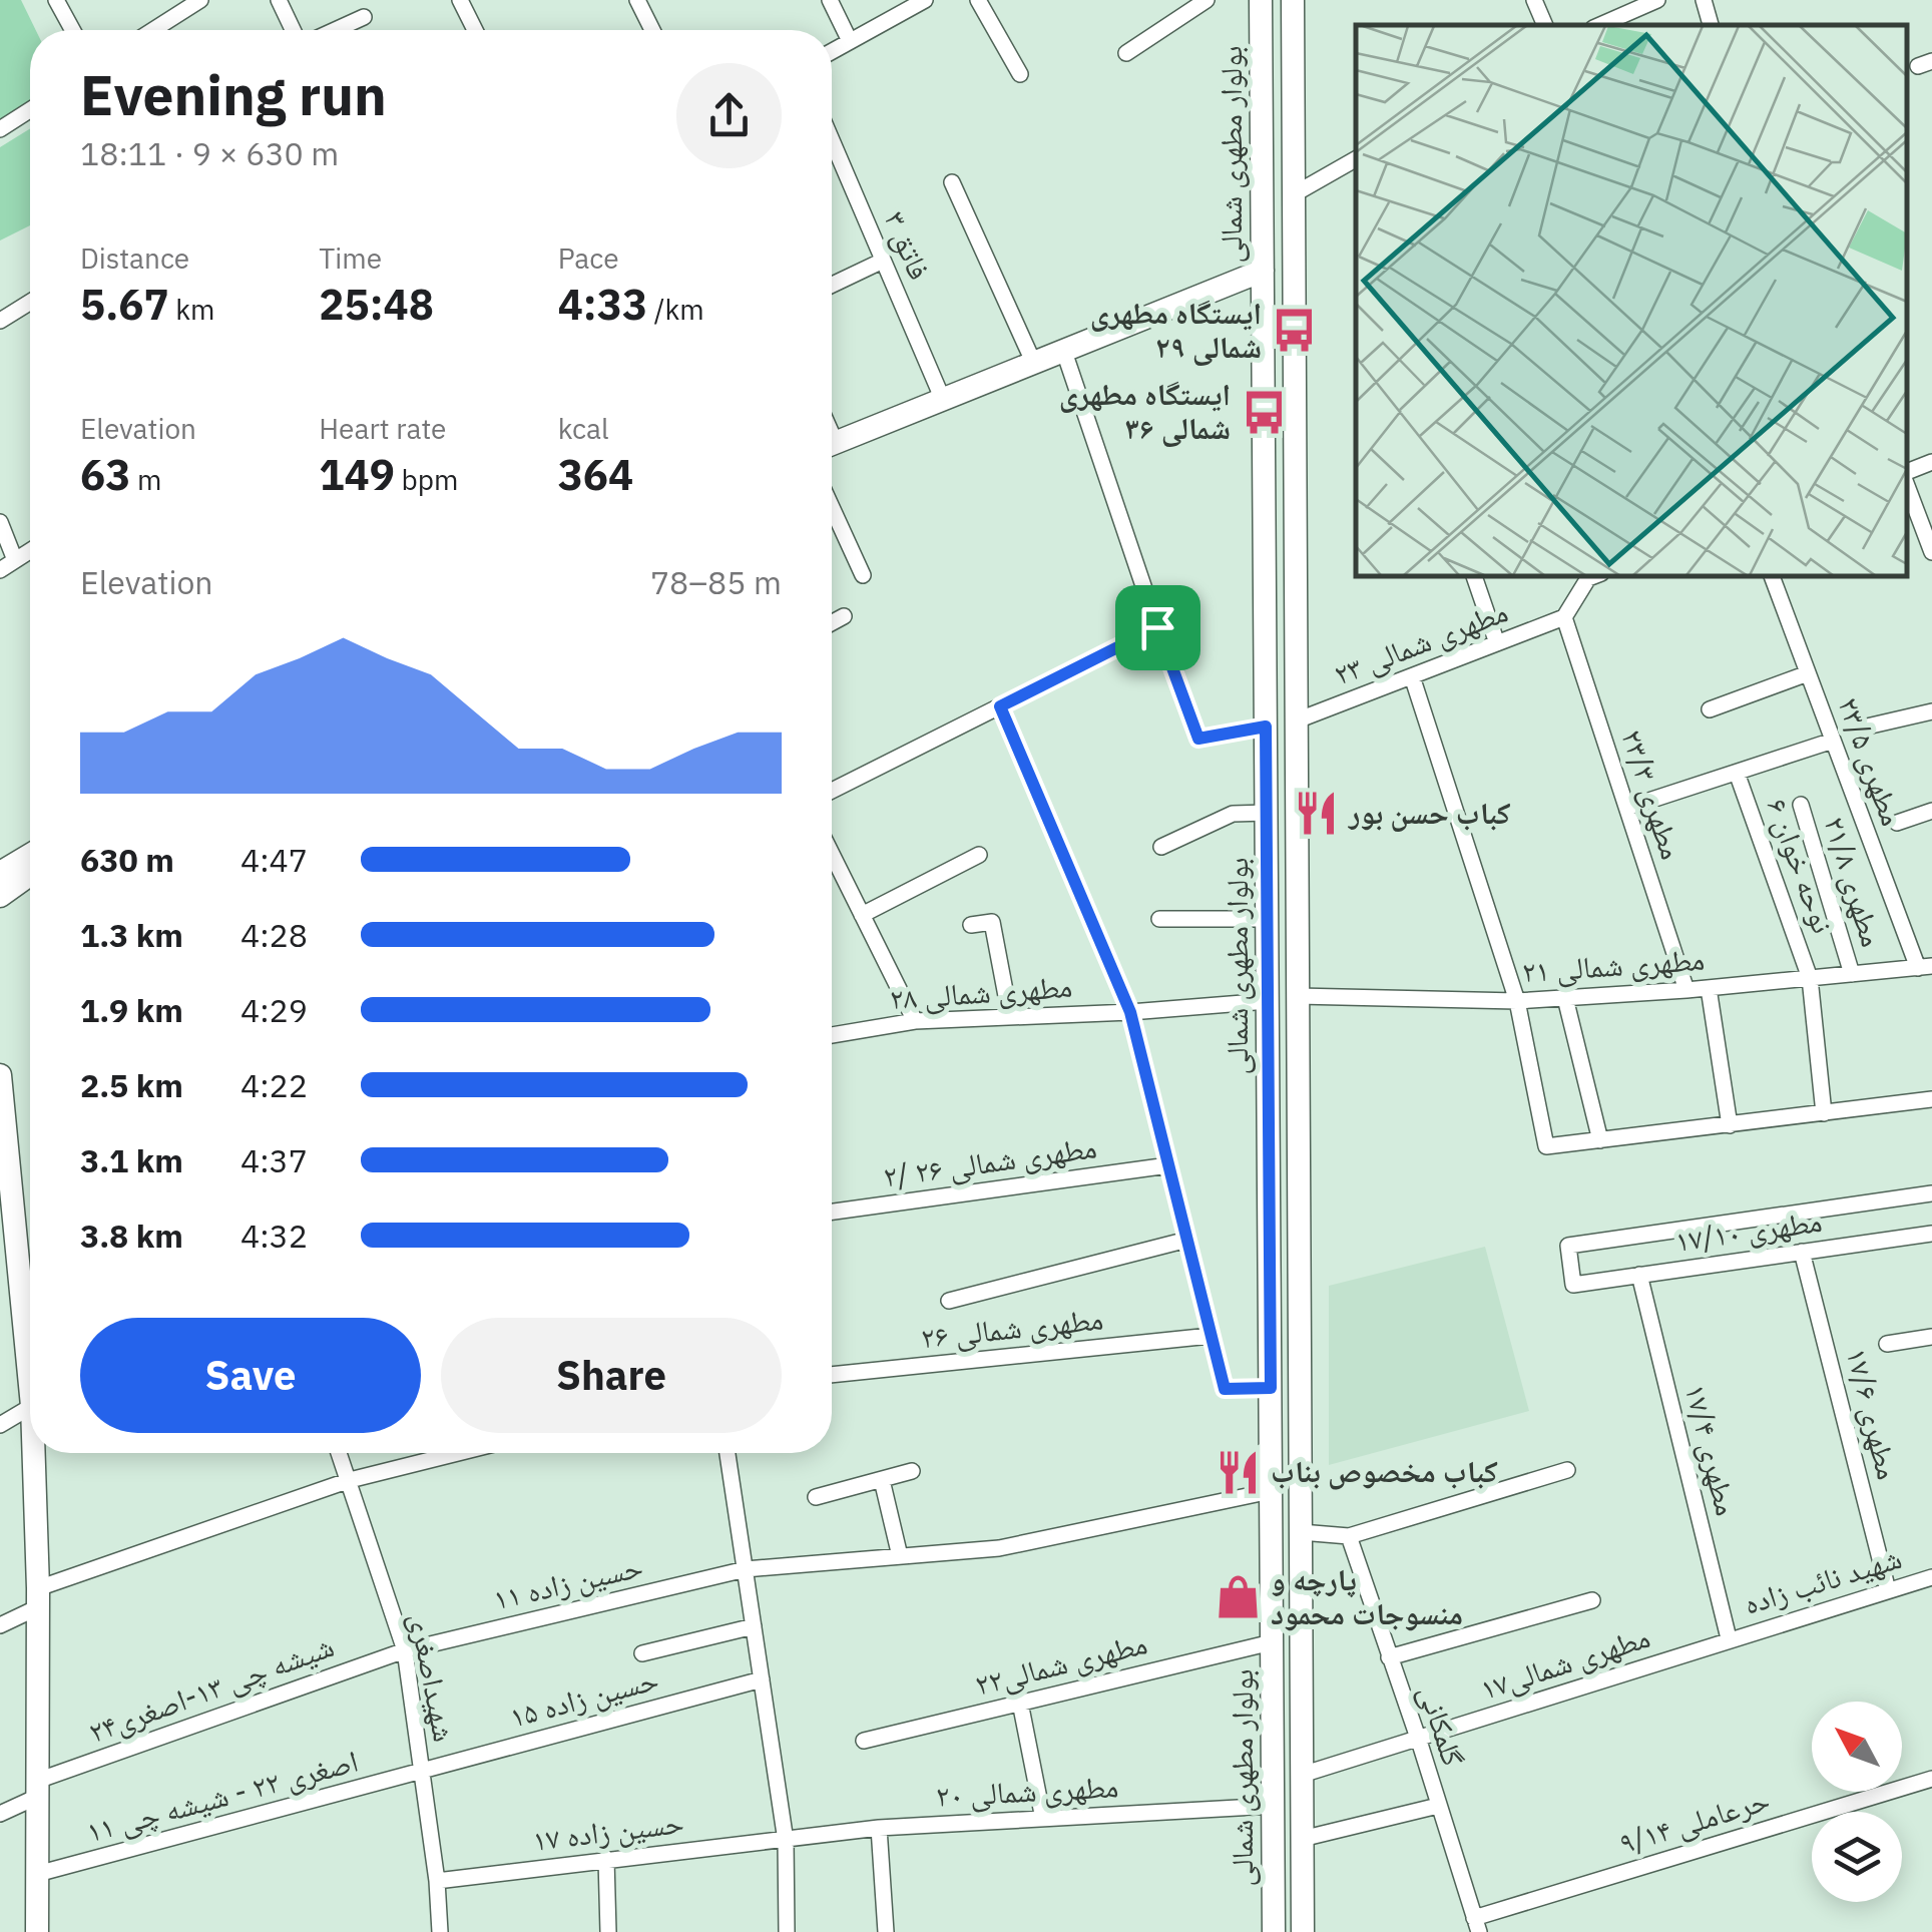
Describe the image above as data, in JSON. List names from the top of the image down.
{
  "streets": {
    "main road": ["بولوار مطهری شمالی"],
    "street": [
      "فاتق ۳",
      "مطهری شمالی ۲۳",
      "مطهری ۲۳/۵",
      "مطهری ۲۳/۳",
      "نوحه خوان ۶",
      "مطهری ۲۱/۸",
      "مطهری شمالی ۲۱",
      "مطهری شمالی ۲۸",
      "مطهری شمالی ۲۶ /۲",
      "مطهری ۱۷/۱۰",
      "مطهری شمالی ۲۶",
      "مطهری ۱۷/۶",
      "مطهری ۱۷/۴",
      "شهید نائب زاده",
      "حسین زاده ۱۱",
      "مطهری شمالی۱۷",
      "مطهری شمالی۲۲",
      "شهیداصغری",
      "شیشه چی ۱۳-اصغری۲۴",
      "حسین زاده ۱۵",
      "گلمکانی",
      "مطهری شمالی ۲۰",
      "اصغری ۲۲ - شیشه چی ۱۱",
      "حرعاملی ۹/۱۴",
      "حسین زاده ۱۷"
    ]
  },
  "crossings": [
    ["بولوار مطهری شمالی", "مطهری شمالی ۲۳"],
    ["بولوار مطهری شمالی", "مطهری شمالی ۲۱"],
    ["بولوار مطهری شمالی", "مطهری شمالی ۲۸"],
    ["بولوار مطهری شمالی", "حسین زاده ۱۱"],
    ["بولوار مطهری شمالی", "مطهری شمالی۱۷"],
    ["بولوار مطهری شمالی", "مطهری شمالی۲۲"],
    ["بولوار مطهری شمالی", "مطهری شمالی ۲۰"],
    ["مطهری شمالی ۲۳", "مطهری ۲۳/۳"],
    ["مطهری ۲۳/۵", "مطهری شمالی ۲۱"],
    ["مطهری ۲۳/۳", "مطهری شمالی ۲۱"],
    ["نوحه خوان ۶", "مطهری شمالی ۲۱"],
    ["مطهری ۲۱/۸", "مطهری شمالی ۲۱"],
    ["مطهری ۱۷/۱۰", "مطهری ۱۷/۶"],
    ["مطهری ۱۷/۱۰", "مطهری ۱۷/۴"],
    ["مطهری ۱۷/۶", "شهید نائب زاده"],
    ["مطهری ۱۷/۴", "شهید نائب زاده"],
    ["مطهری ۱۷/۴", "مطهری شمالی۱۷"],
    ["شهید نائب زاده", "مطهری شمالی۱۷"],
    ["حسین زاده ۱۱", "شهیداصغری"],
    ["حسین زاده ۱۱", "شیشه چی ۱۳-اصغری۲۴"],
    ["مطهری شمالی۱۷", "گلمکانی"],
    ["شهیداصغری", "شیشه چی ۱۳-اصغری۲۴"],
    ["شهیداصغری", "حسین زاده ۱۵"],
    ["شهیداصغری", "اصغری ۲۲ - شیشه چی ۱۱"],
    ["شهیداصغری", "حسین زاده ۱۷"],
    ["حسین زاده ۱۵", "اصغری ۲۲ - شیشه چی ۱۱"],
    ["گلمکانی", "حرعاملی ۹/۱۴"],
    ["مطهری شمالی ۲۰", "حسین زاده ۱۷"]
  ],
  "places": {
    "bus stop": ["ایستگاه مطهری شمالی ۲۹", "ایستگاه مطهری شمالی ۳۶"],
    "restaurant": ["كباب حسن بور", "كباب مخصوص بناب"],
    "shop": ["پارچه و منسوجات محمود"]
  },
  "north": "top left",
  "page": {
    "heading": ["Evening run", "18:11 · 9 × 630 m"],
    "stats": [
      ["Distance", "5.67 km"],
      ["Time", "25:48"],
      ["Pace", "4:33 /km"],
      ["Elevation", "63 m"],
      ["Heart rate", "149 bpm"],
      ["kcal", "364"]
    ],
    "chart": ["Elevation", "78–85 m"],
    "list": [
      {
        "name": "630 m",
        "note": "4:47"
      },
      {
        "name": "1.3 km",
        "note": "4:28"
      },
      {
        "name": "1.9 km",
        "note": "4:29"
      },
      {
        "name": "2.5 km",
        "note": "4:22"
      },
      {
        "name": "3.1 km",
        "note": "4:37"
      },
      {
        "name": "3.8 km",
        "note": "4:32"
      }
    ],
    "buttons": ["Save", "Share"]
  }
}
